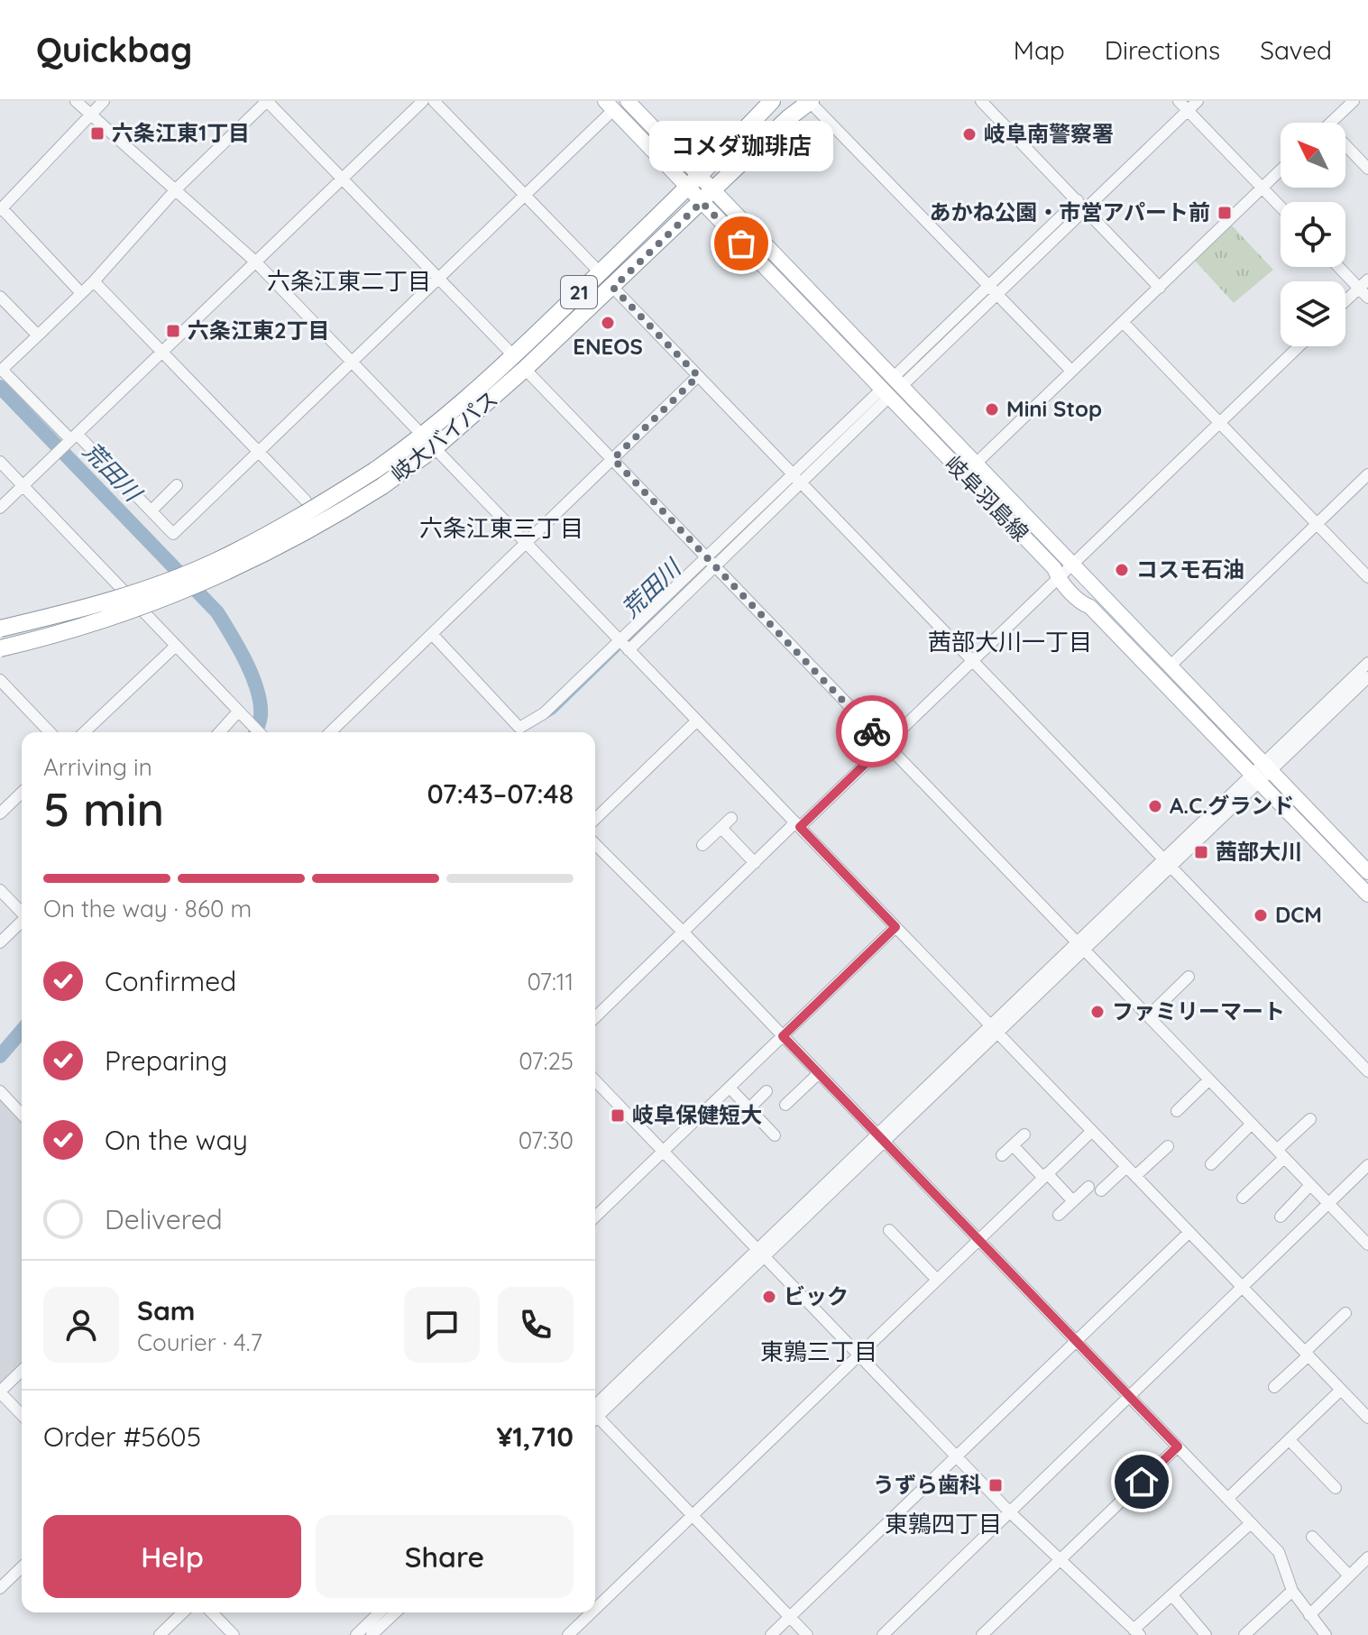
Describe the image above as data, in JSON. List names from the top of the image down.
{
  "streets": {
    "highway": ["21", "岐大バイパス"],
    "main road": ["岐阜羽島線"]
  },
  "crossings": [
    ["岐大バイパス", "岐阜羽島線"]
  ],
  "districts": [
    "六条江東二丁目",
    "六条江東三丁目",
    "茜部大川一丁目",
    "東鶉三丁目",
    "東鶉四丁目"
  ],
  "water": ["荒田川"],
  "places": {
    "transit": [
      "六条江東1丁目",
      "あかね公園・市営アパート前",
      "六条江東2丁目",
      "茜部大川",
      "岐阜保健短大",
      "うずら歯科"
    ],
    "other": [
      "岐阜南警察署",
      "コメダ珈琲店",
      "ENEOS",
      "Mini Stop",
      "コスモ石油",
      "A.C.グランド",
      "DCM",
      "ファミリーマート",
      "ビック"
    ]
  },
  "north": "top left",
  "page": {
    "header": "Quickbag",
    "nav": ["Map", "Directions", "Saved"],
    "bubble": "コメダ珈琲店",
    "heading": ["5 min", "Arriving in", "07:43–07:48"],
    "panel": [
      "Sam",
      "Courier · 4.7",
      "Order #5605",
      "¥1,710"
    ],
    "bar": "On the way · 860 m",
    "list": [
      ["Confirmed", "07:11"],
      ["Preparing", "07:25"],
      ["On the way", "07:30"],
      "Delivered"
    ],
    "buttons": ["Help", "Share"]
  }
}
